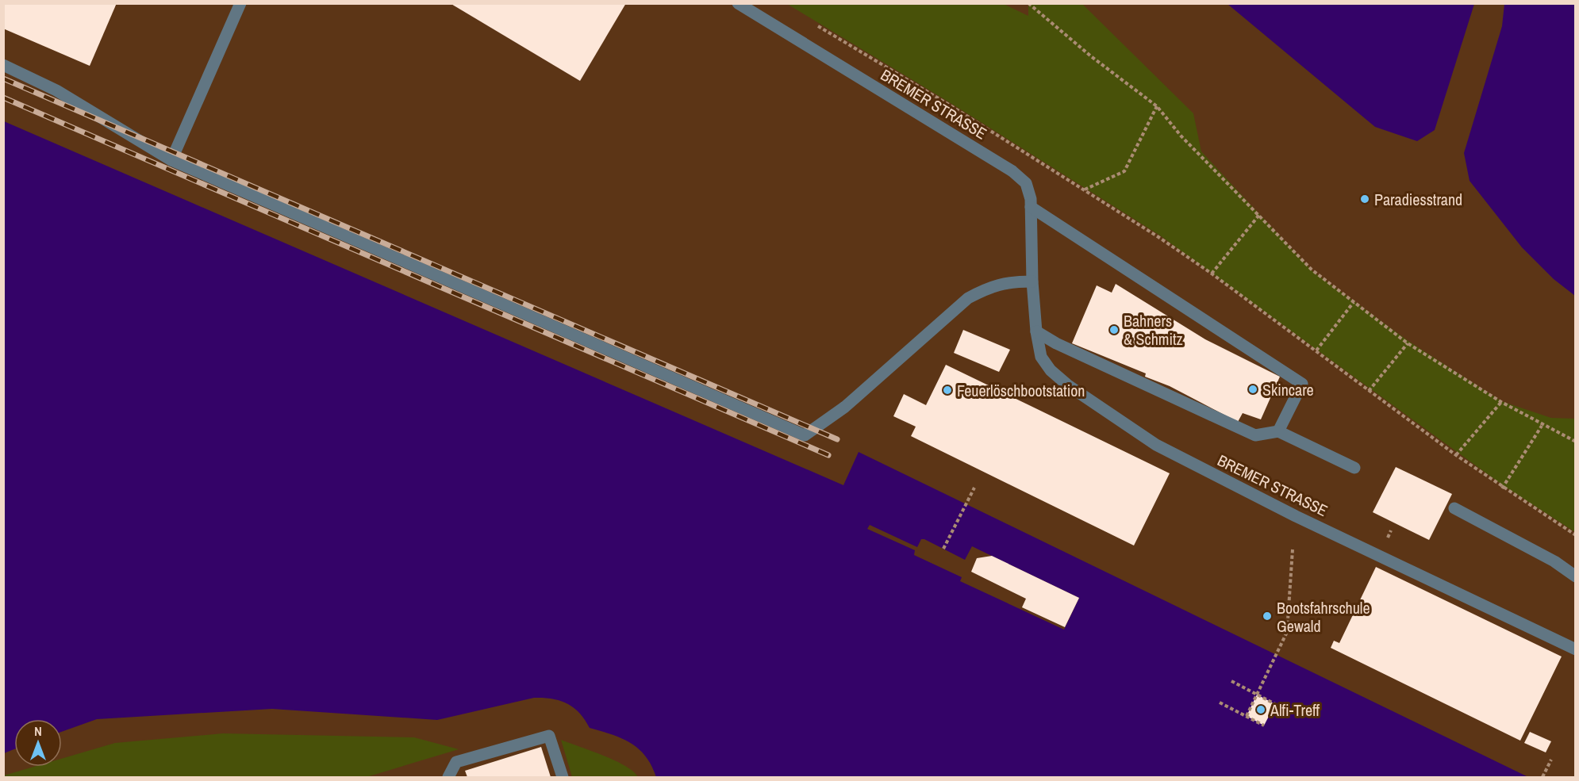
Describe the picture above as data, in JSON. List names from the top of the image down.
{
  "streets": {
    "street": ["BREMER STRASSE"]
  },
  "places": [
    "Paradiesstrand",
    "Bahners & Schmitz",
    "Skincare",
    "Feuerlöschbootstation",
    "Bootsfahrschule Gewald",
    "Alfi-Treff"
  ],
  "north": "top"
}
